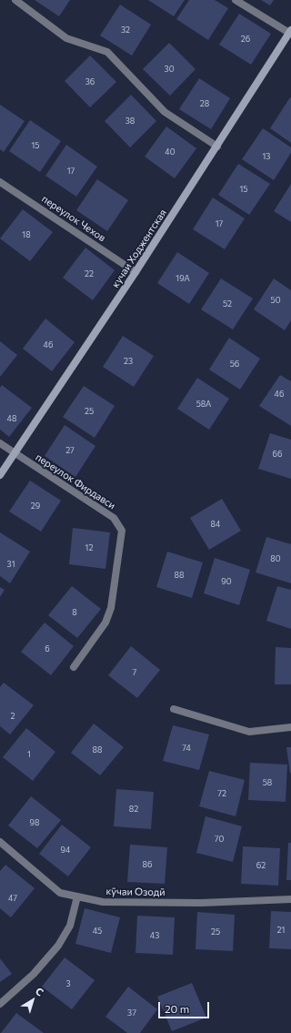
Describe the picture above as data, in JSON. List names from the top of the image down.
{
  "streets": {
    "main road": ["кучаи Ходжентская"],
    "street": ["переулок Чехов", "переулок Фирдавси", "кӯчаи Озодӣ"]
  },
  "crossings": [
    ["переулок Чехов", "кучаи Ходжентская"],
    ["кучаи Ходжентская", "переулок Фирдавси"]
  ],
  "house_numbers": [
    "32",
    "26",
    "30",
    "36",
    "28",
    "38",
    "15",
    "40",
    "13",
    "17",
    "15",
    "17",
    "18",
    "22",
    "19А",
    "50",
    "52",
    "46",
    "23",
    "56",
    "46",
    "58А",
    "25",
    "48",
    "27",
    "66",
    "29",
    "84",
    "12",
    "80",
    "31",
    "88",
    "90",
    "8",
    "6",
    "7",
    "2",
    "74",
    "88",
    "1",
    "58",
    "72",
    "82",
    "98",
    "70",
    "94",
    "86",
    "62",
    "47",
    "21",
    "45",
    "25",
    "43",
    "3",
    "37"
  ],
  "scale_bar": "20 m",
  "north": "top right"
}
